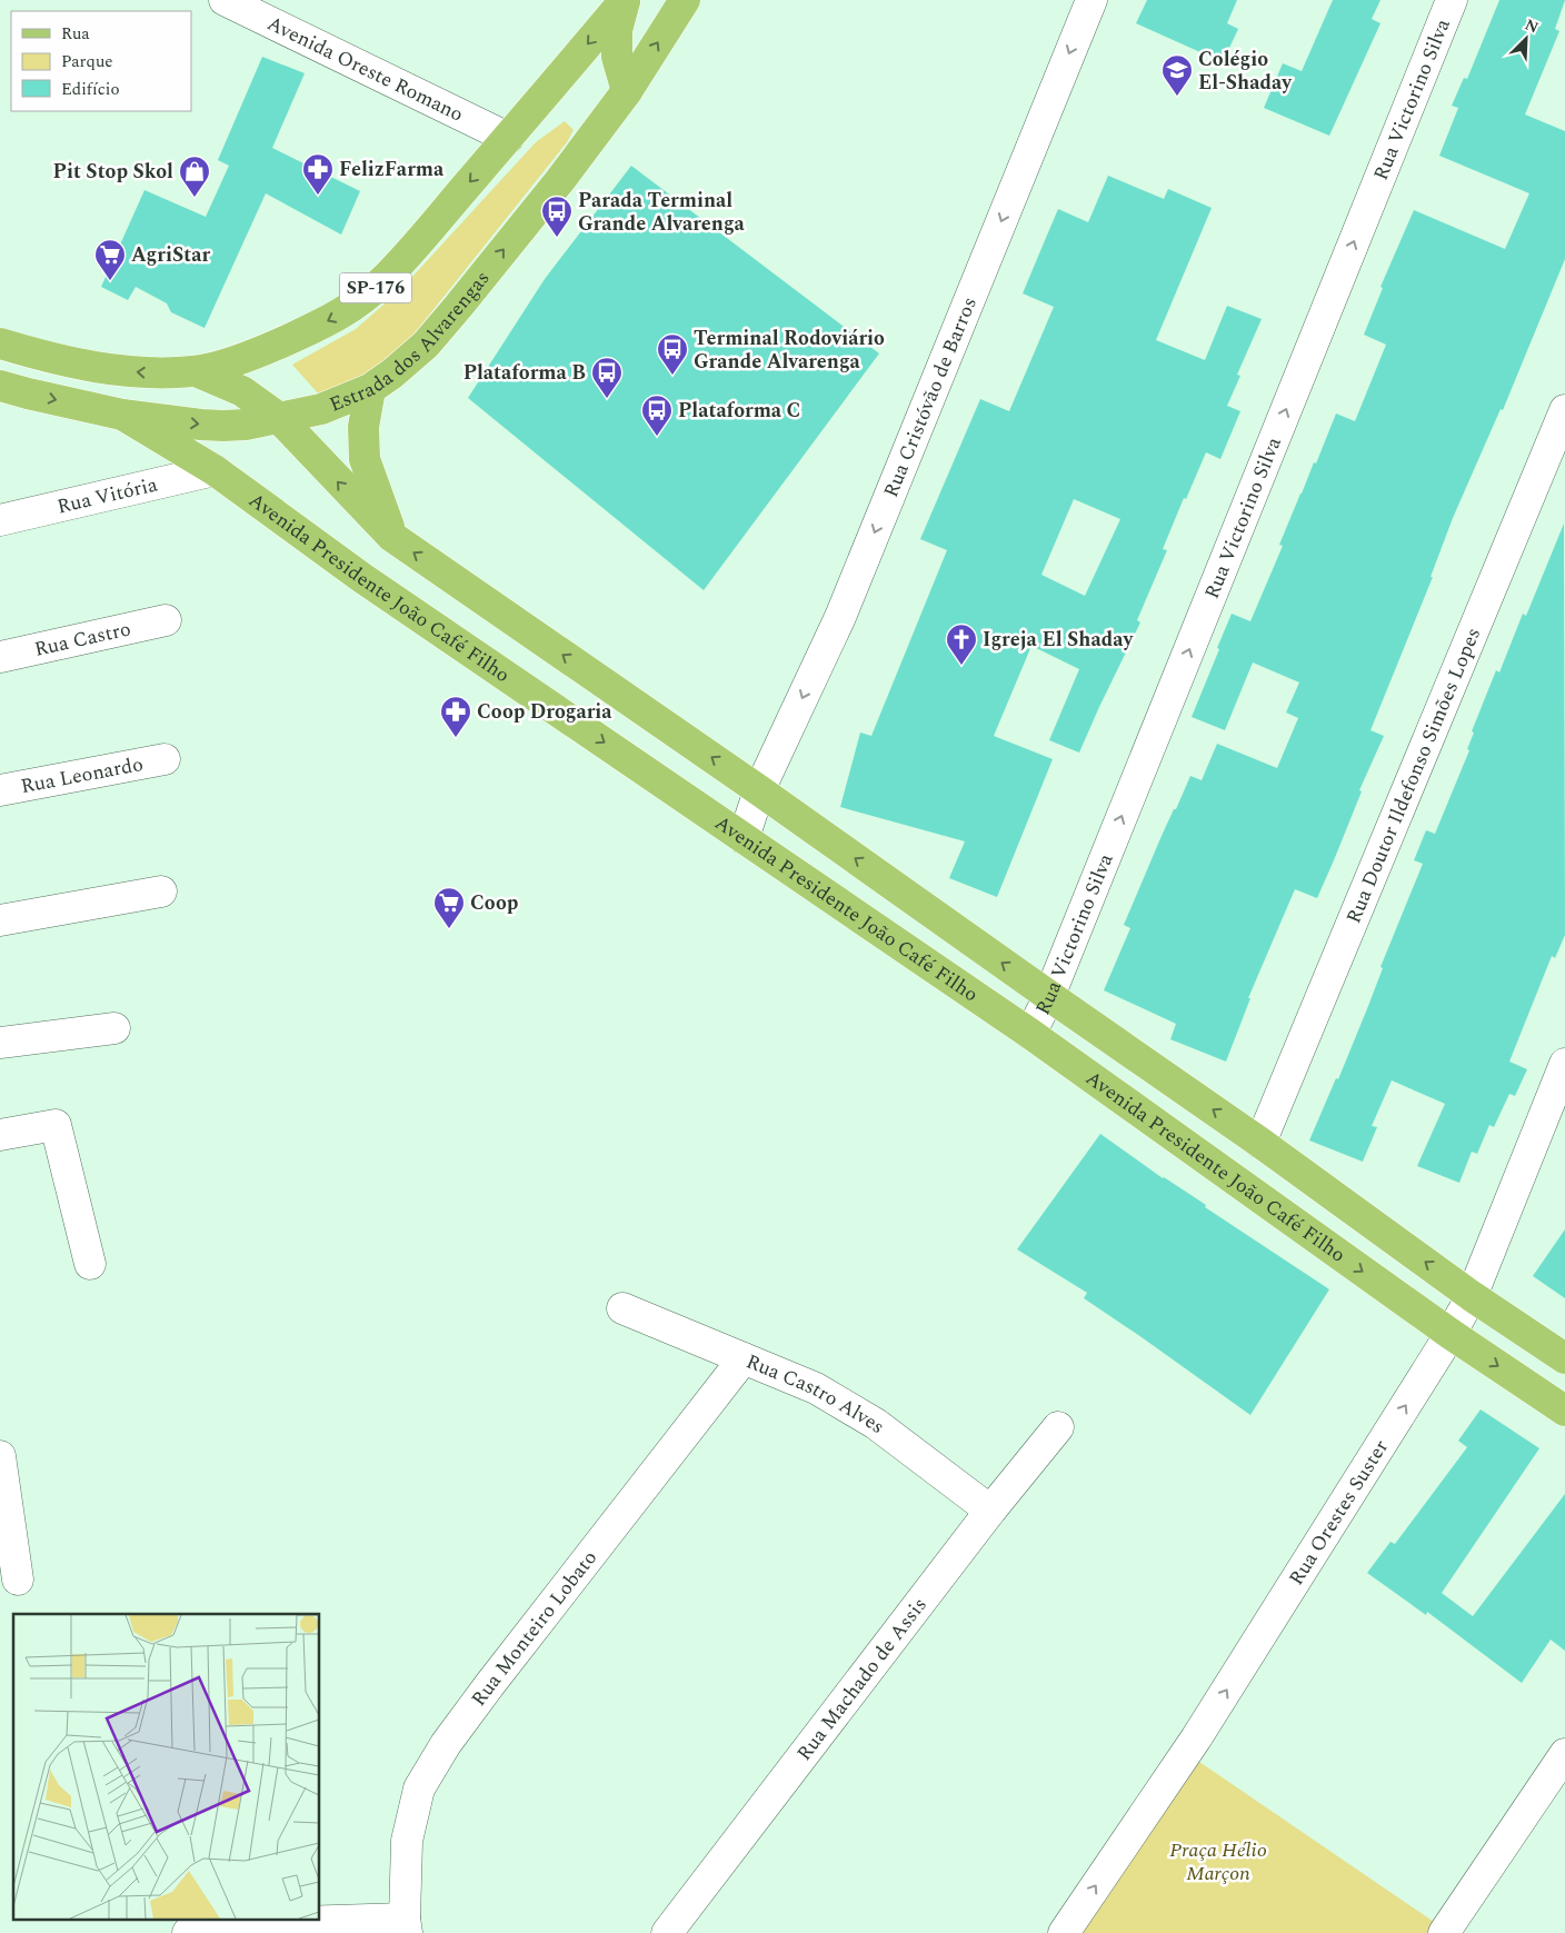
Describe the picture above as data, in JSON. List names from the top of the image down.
{
  "streets": {
    "main road": ["SP-176", "Estrada dos Alvarengas", "Avenida Presidente João Café Filho"],
    "street": [
      "Avenida Oreste Romano",
      "Rua Victorino Silva",
      "Rua Cristóvão de Barros",
      "Rua Vitória",
      "Rua Castro",
      "Rua Leonardo",
      "Rua Doutor Ildefonso Simões Lopes",
      "Rua Castro Alves",
      "Rua Orestes Suster",
      "Rua Monteiro Lobato",
      "Rua Machado de Assis"
    ]
  },
  "crossings": [
    ["Avenida Oreste Romano", "SP-176"],
    ["Rua Victorino Silva", "Avenida Presidente João Café Filho"],
    ["Estrada dos Alvarengas", "Avenida Presidente João Café Filho"],
    ["Rua Cristóvão de Barros", "Avenida Presidente João Café Filho"],
    ["Rua Vitória", "Avenida Presidente João Café Filho"],
    ["Avenida Presidente João Café Filho", "Rua Orestes Suster"],
    ["Rua Castro Alves", "Rua Monteiro Lobato"],
    ["Rua Castro Alves", "Rua Machado de Assis"]
  ],
  "one_way": ["Rua Victorino Silva", "Rua Cristóvão de Barros", "Rua Orestes Suster"],
  "parks": ["Praça Hélio Marçon"],
  "places": {
    "school or university": ["Colégio El-Shaday"],
    "pharmacy": ["FelizFarma", "Coop Drogaria"],
    "shop": ["Pit Stop Skol"],
    "bus stop": [
      "Parada Terminal Grande Alvarenga",
      "Terminal Rodoviário Grande Alvarenga",
      "Plataforma B",
      "Plataforma C"
    ],
    "supermarket": ["AgriStar", "Coop"],
    "church": ["Igreja El Shaday"]
  },
  "legend": ["Rua", "Parque", "Edifício"],
  "north": "top right"
}
